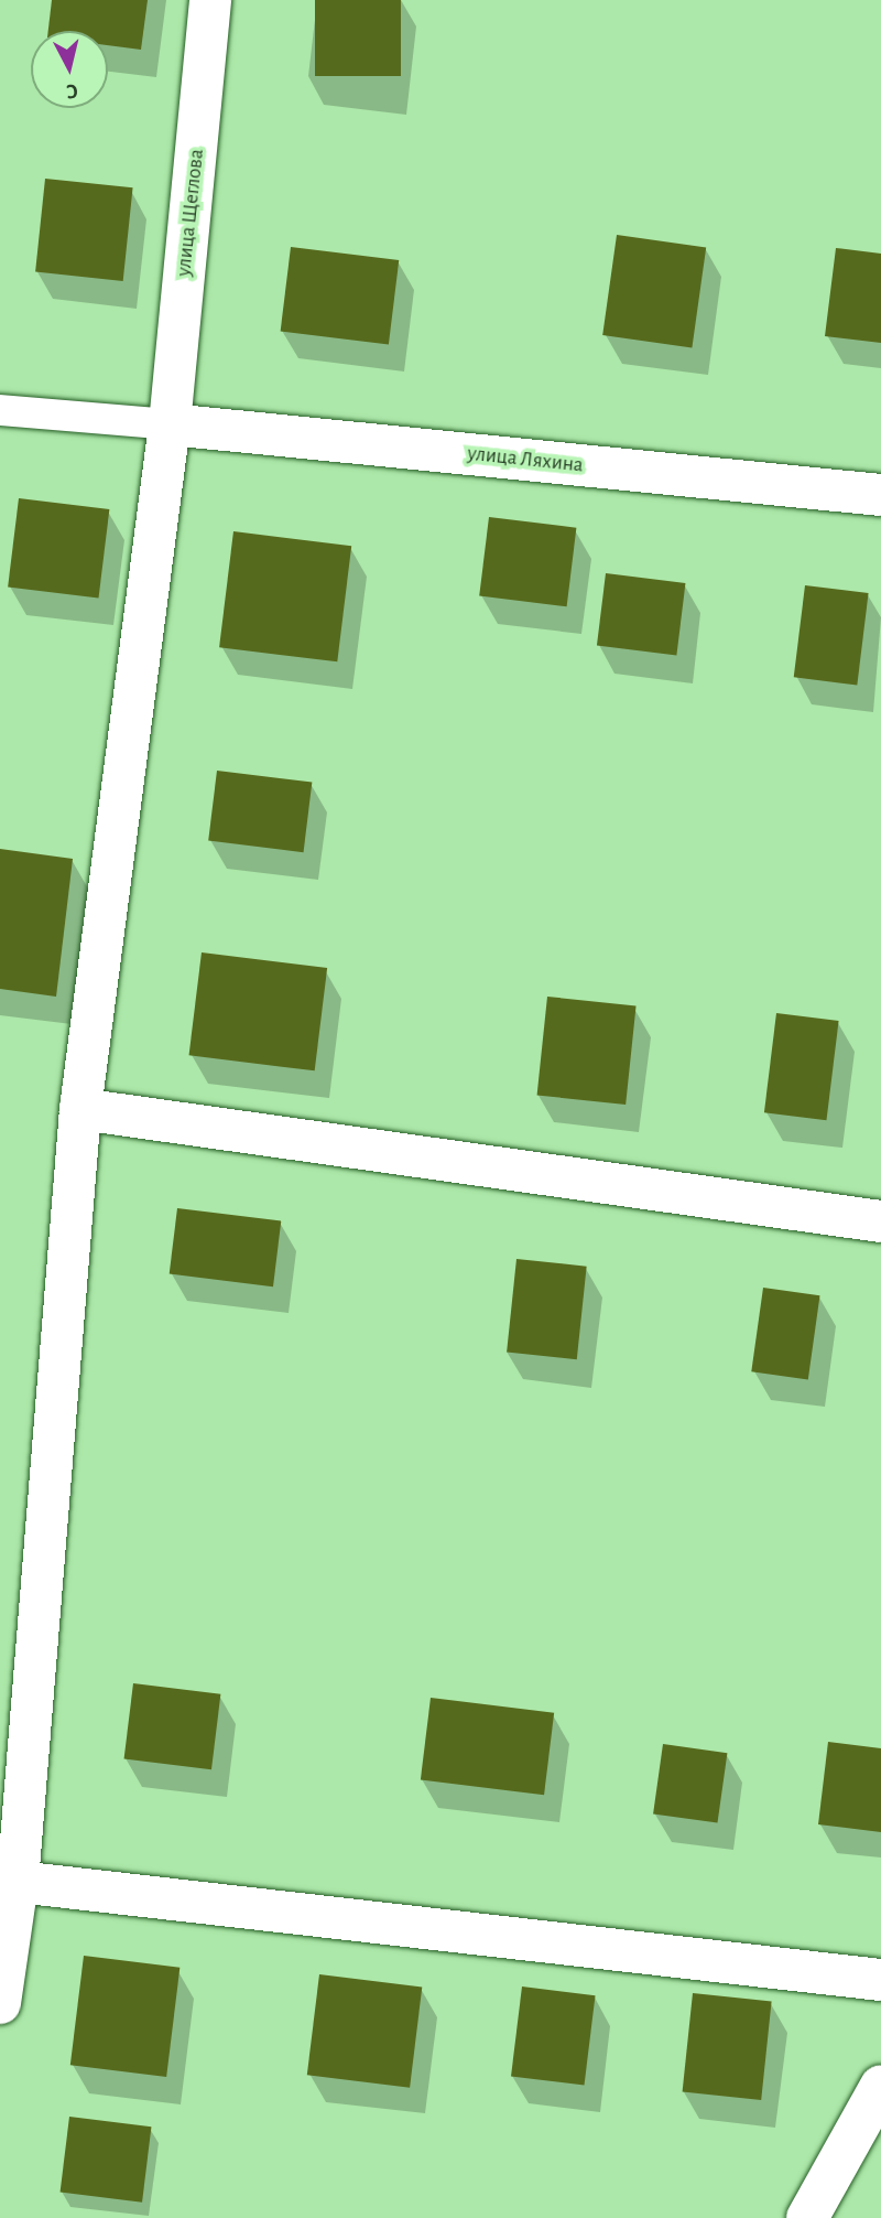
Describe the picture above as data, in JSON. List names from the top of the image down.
{
  "streets": {
    "street": ["улица Щеглова", "улица Ляхина"]
  },
  "crossings": [
    ["улица Щеглова", "улица Ляхина"]
  ],
  "north": "bottom"
}
